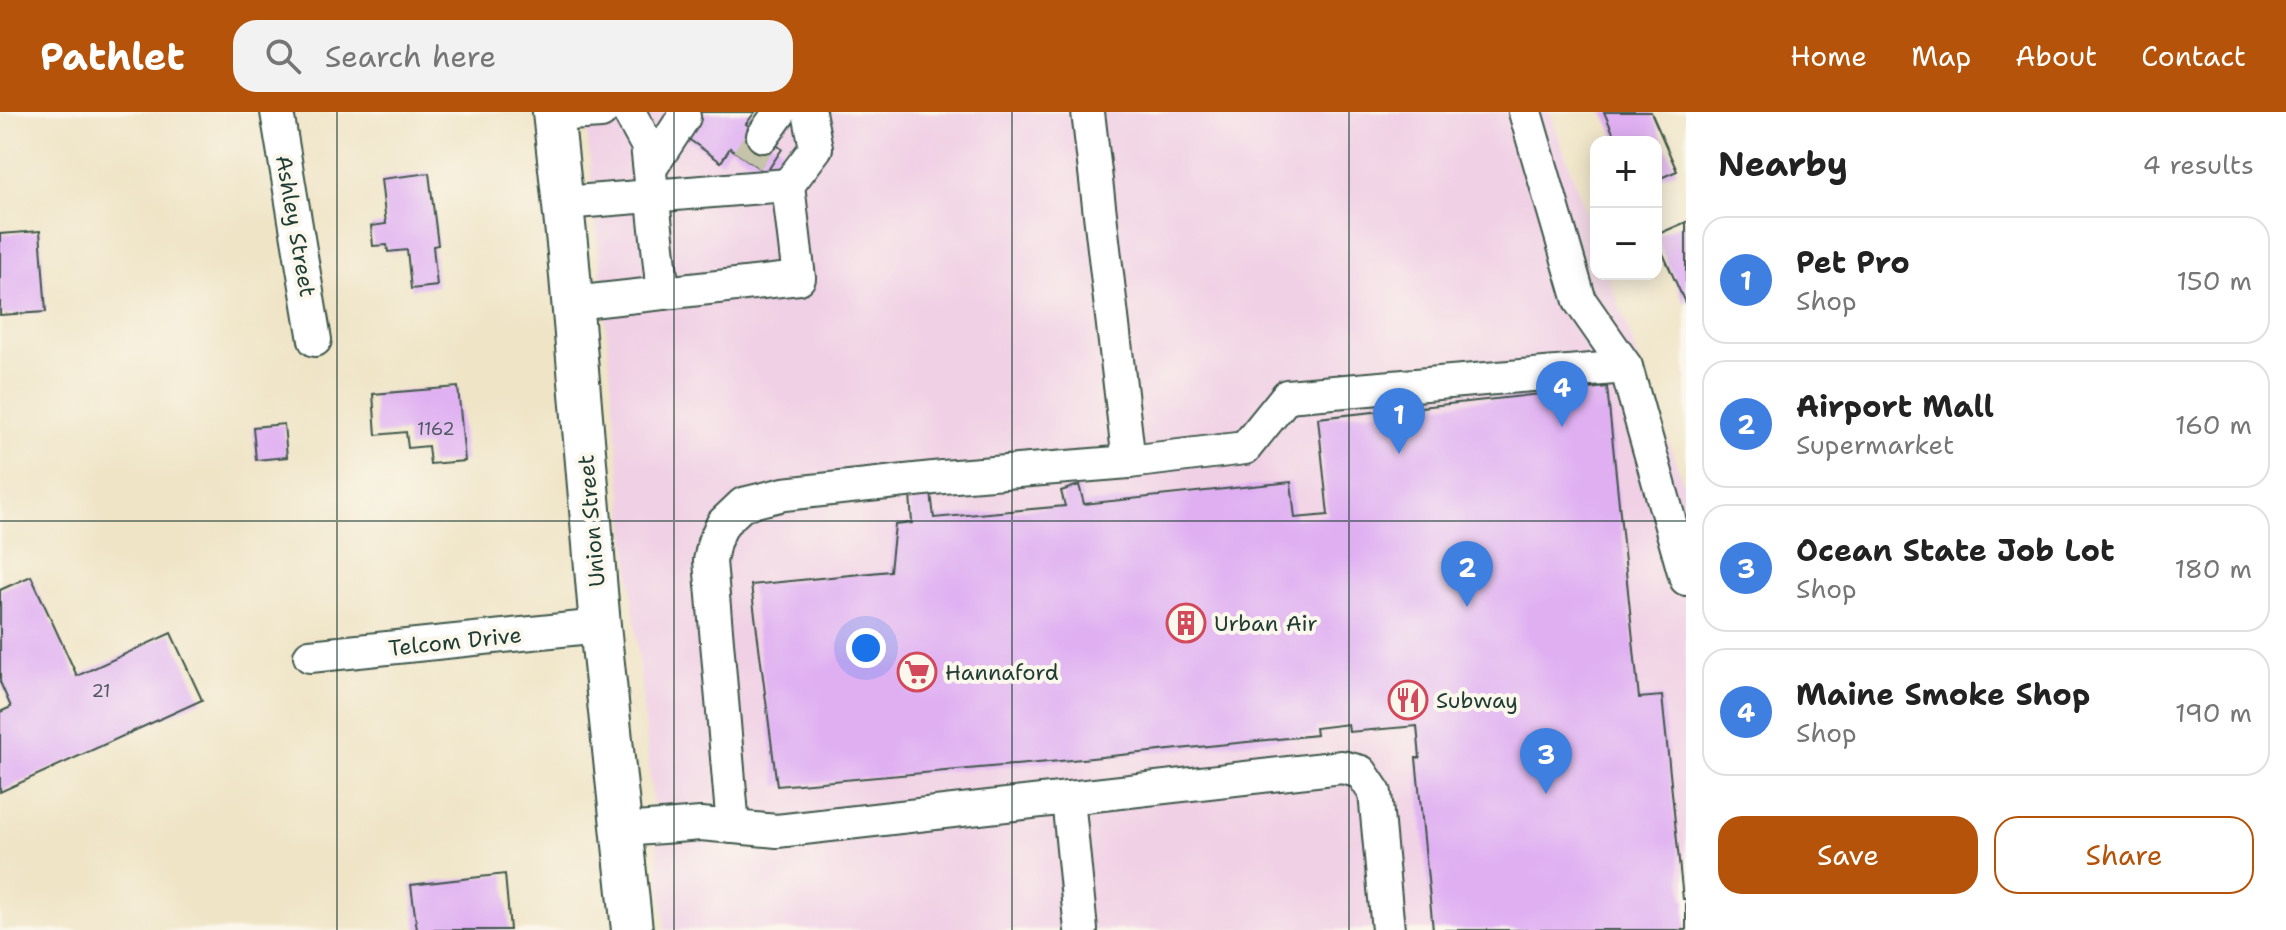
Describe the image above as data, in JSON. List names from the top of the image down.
{
  "streets": {
    "main road": ["Union Street"],
    "street": ["Ashley Street", "Telcom Drive"]
  },
  "crossings": [
    ["Union Street", "Telcom Drive"]
  ],
  "places": {
    "building": ["Urban Air"],
    "supermarket": ["Hannaford"],
    "restaurant": ["Subway"]
  },
  "house_numbers": ["1162", "21"],
  "page": {
    "header": "Pathlet",
    "search": "Search here",
    "nav": [
      "Home",
      "Map",
      "About",
      "Contact"
    ],
    "heading": ["Nearby", "4 results"],
    "map_buttons": ["+", "−"],
    "list": [
      {
        "mark": "1",
        "name": "Pet Pro",
        "note": "Shop",
        "value": "150 m"
      },
      {
        "mark": "2",
        "name": "Airport Mall",
        "note": "Supermarket",
        "value": "160 m"
      },
      {
        "mark": "3",
        "name": "Ocean State Job Lot",
        "note": "Shop",
        "value": "180 m"
      },
      {
        "mark": "4",
        "name": "Maine Smoke Shop",
        "note": "Shop",
        "value": "190 m"
      }
    ],
    "pins": [
      "4",
      "1",
      "2",
      "3"
    ],
    "buttons": ["Save", "Share"]
  }
}
